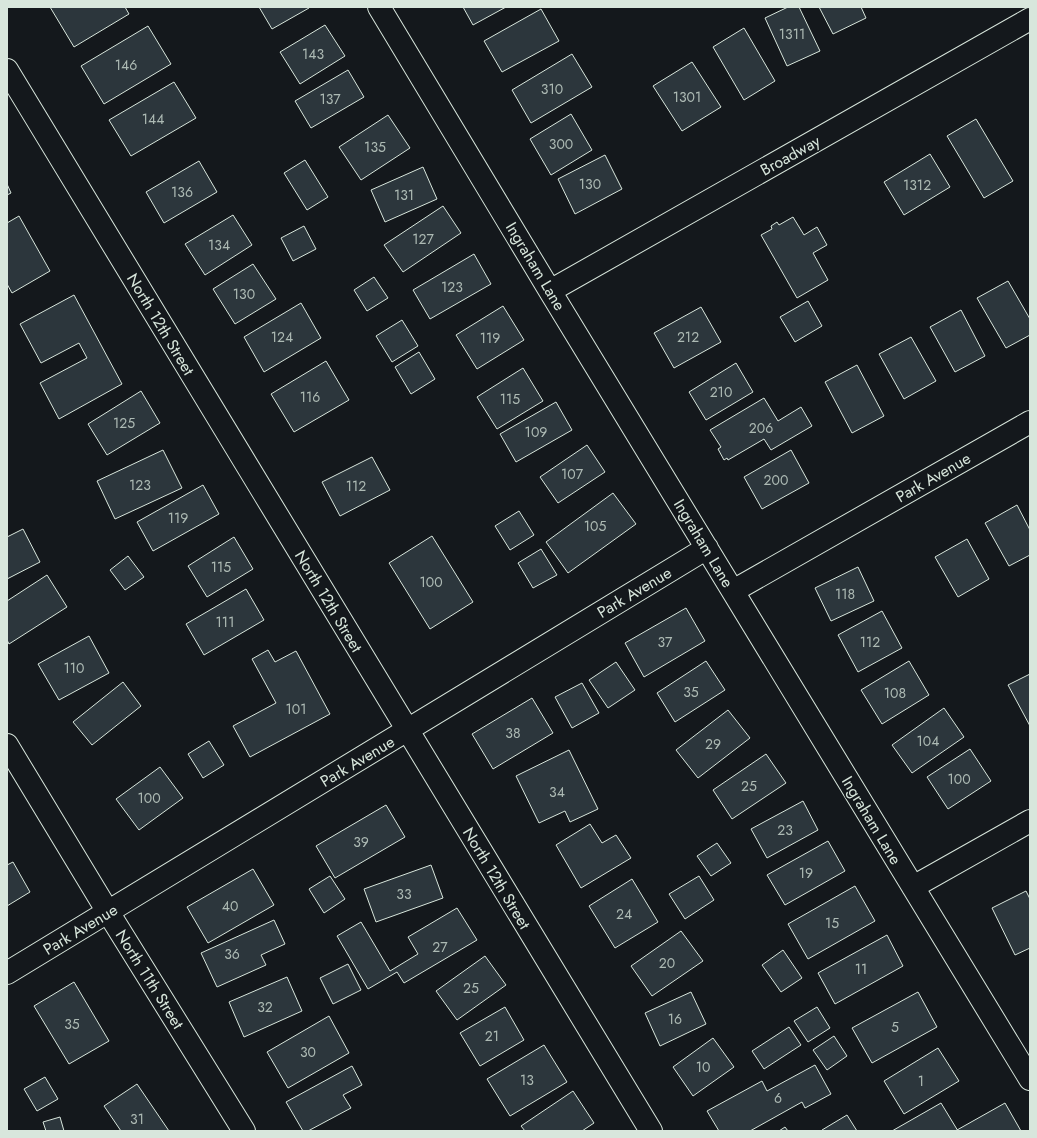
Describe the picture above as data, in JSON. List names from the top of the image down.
{
  "streets": {
    "street": [
      "Broadway",
      "Ingraham Lane",
      "North 12th Street",
      "Park Avenue",
      "North 11th Street"
    ]
  },
  "crossings": [
    ["Broadway", "Ingraham Lane"],
    ["Ingraham Lane", "Park Avenue"],
    ["North 12th Street", "Park Avenue"],
    ["Park Avenue", "North 11th Street"]
  ],
  "house_numbers": [
    "1311",
    "143",
    "146",
    "310",
    "1301",
    "137",
    "144",
    "300",
    "135",
    "130",
    "1312",
    "136",
    "131",
    "127",
    "134",
    "123",
    "130",
    "124",
    "212",
    "119",
    "210",
    "116",
    "115",
    "125",
    "206",
    "109",
    "107",
    "200",
    "123",
    "112",
    "119",
    "105",
    "115",
    "100",
    "118",
    "111",
    "37",
    "112",
    "110",
    "35",
    "108",
    "101",
    "38",
    "104",
    "29",
    "100",
    "25",
    "34",
    "100",
    "23",
    "39",
    "19",
    "33",
    "40",
    "24",
    "15",
    "27",
    "36",
    "20",
    "11",
    "25",
    "32",
    "16",
    "35",
    "5",
    "21",
    "30",
    "10",
    "13",
    "1",
    "6",
    "31"
  ]
}
